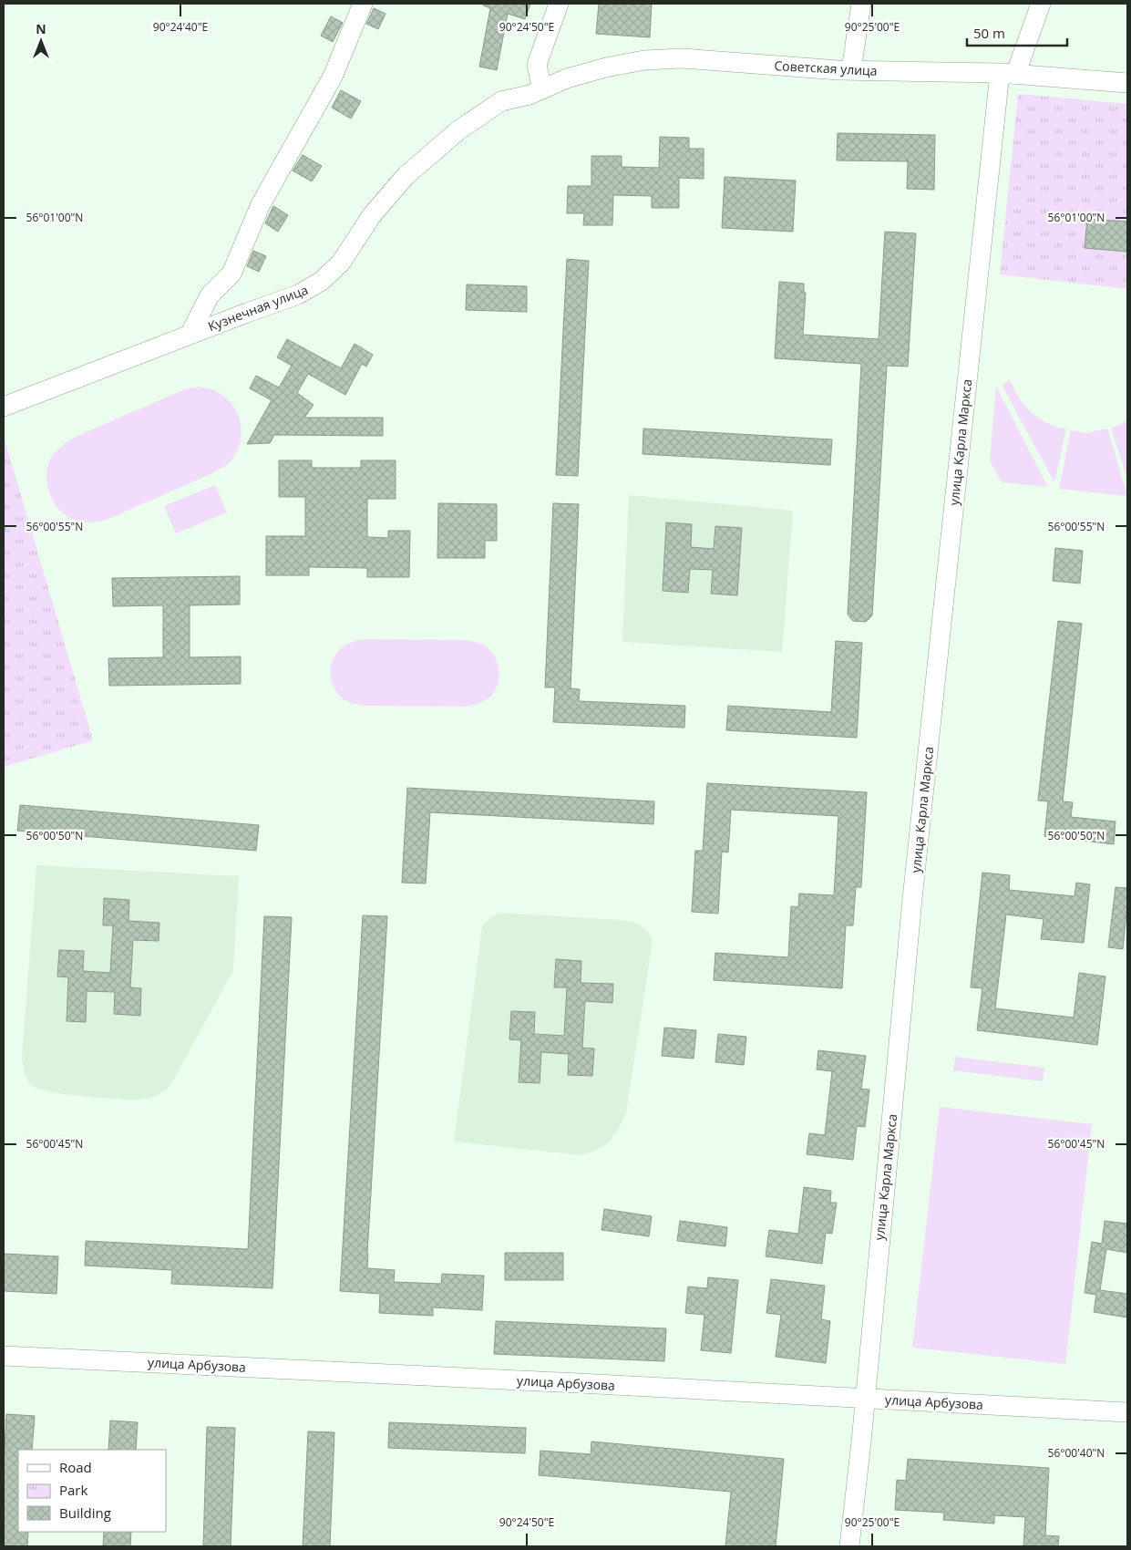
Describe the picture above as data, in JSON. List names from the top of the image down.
{
  "streets": {
    "street": [
      "Советская улица",
      "Кузнечная улица",
      "улица Карла Маркса",
      "улица Арбузова"
    ]
  },
  "crossings": [
    ["Советская улица", "Кузнечная улица"],
    ["Советская улица", "улица Карла Маркса"],
    ["улица Карла Маркса", "улица Арбузова"]
  ],
  "legend": ["Road", "Park", "Building"],
  "scale_bar": "50 m",
  "north": "top",
  "coordinates": [
    "90°24'40\"E",
    "90°24'50\"E",
    "90°25'00\"E",
    "56°01'00\"N",
    "56°00'55\"N",
    "56°00'50\"N",
    "56°00'45\"N",
    "56°00'40\"N"
  ]
}
